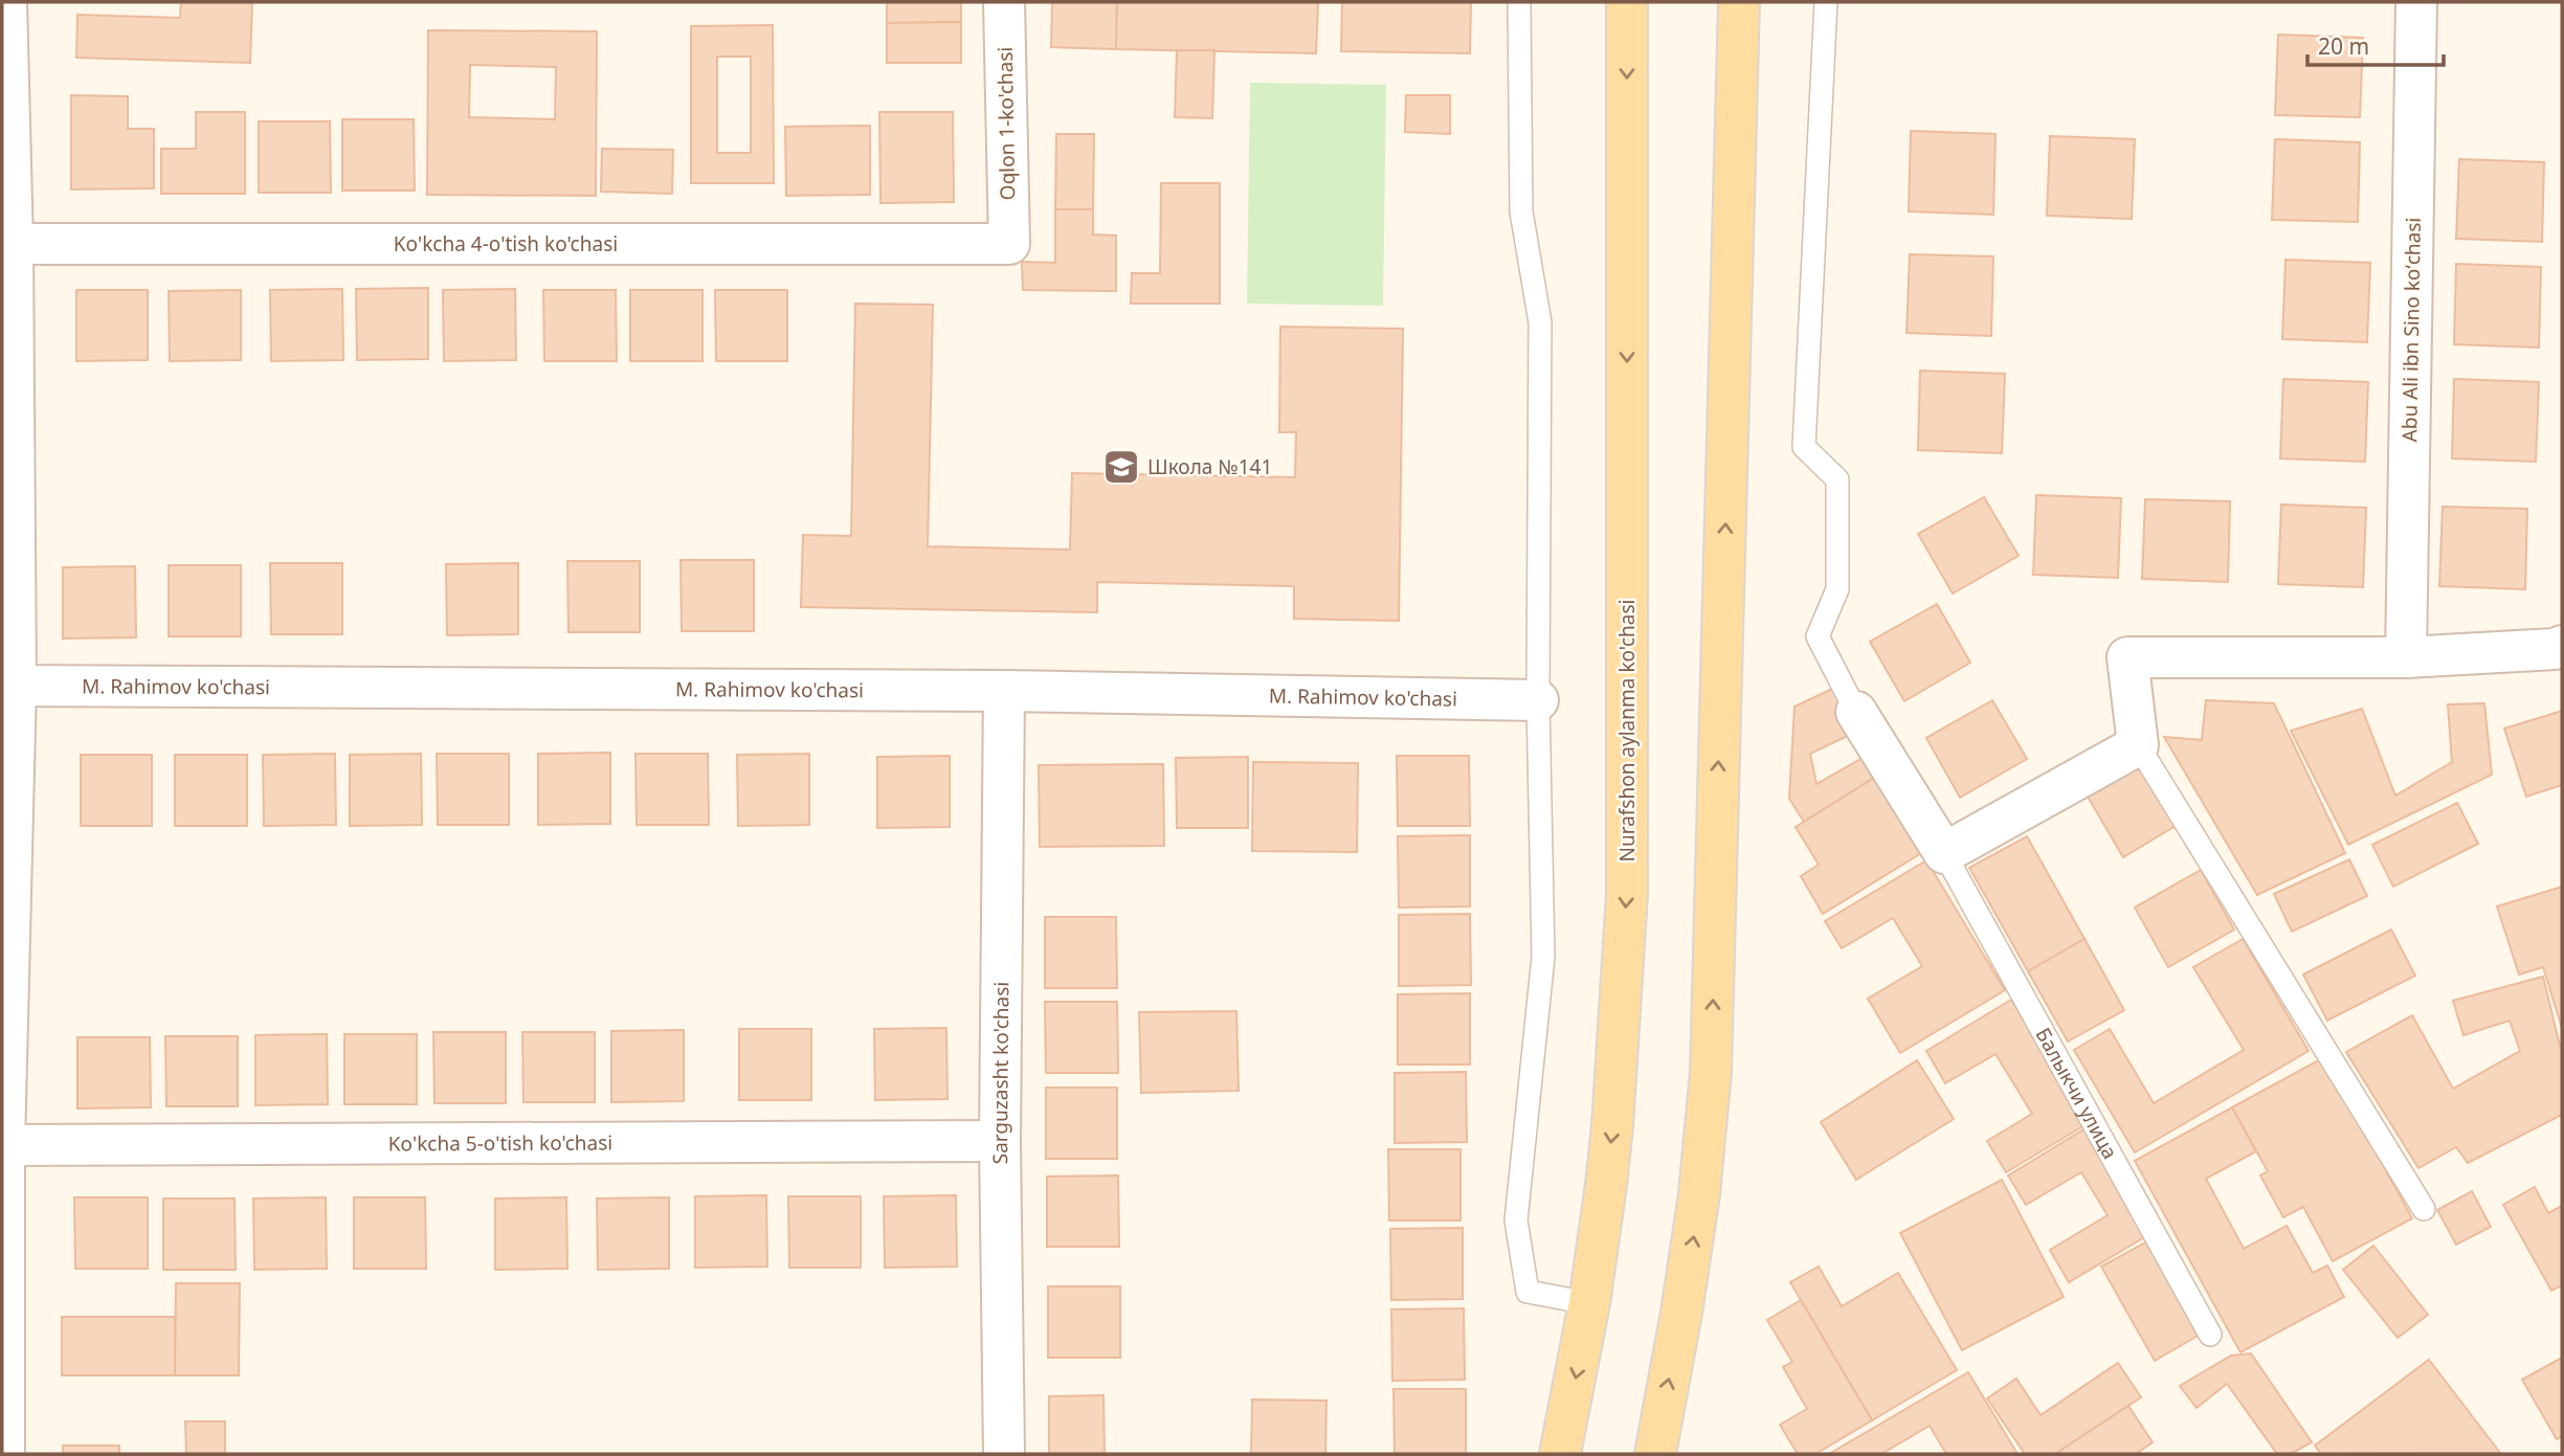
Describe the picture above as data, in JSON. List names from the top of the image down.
{
  "streets": {
    "main road": ["Nurafshon aylanma ko'chasi"],
    "street": [
      "Oqlon 1-ko'chasi",
      "Ko'kcha 4-o'tish ko'chasi",
      "Abu Ali ibn Sino koʻchasi",
      "M. Rahimov ko'chasi",
      "Sarguzasht ko'chasi",
      "Балыкчи улица",
      "Ko'kcha 5-o'tish ko'chasi"
    ]
  },
  "crossings": [
    ["Oqlon 1-ko'chasi", "Ko'kcha 4-o'tish ko'chasi"],
    ["M. Rahimov ko'chasi", "Sarguzasht ko'chasi"],
    ["Sarguzasht ko'chasi", "Ko'kcha 5-o'tish ko'chasi"]
  ],
  "places": {
    "school or university": ["Школа №141"]
  },
  "scale_bar": "20 m"
}
